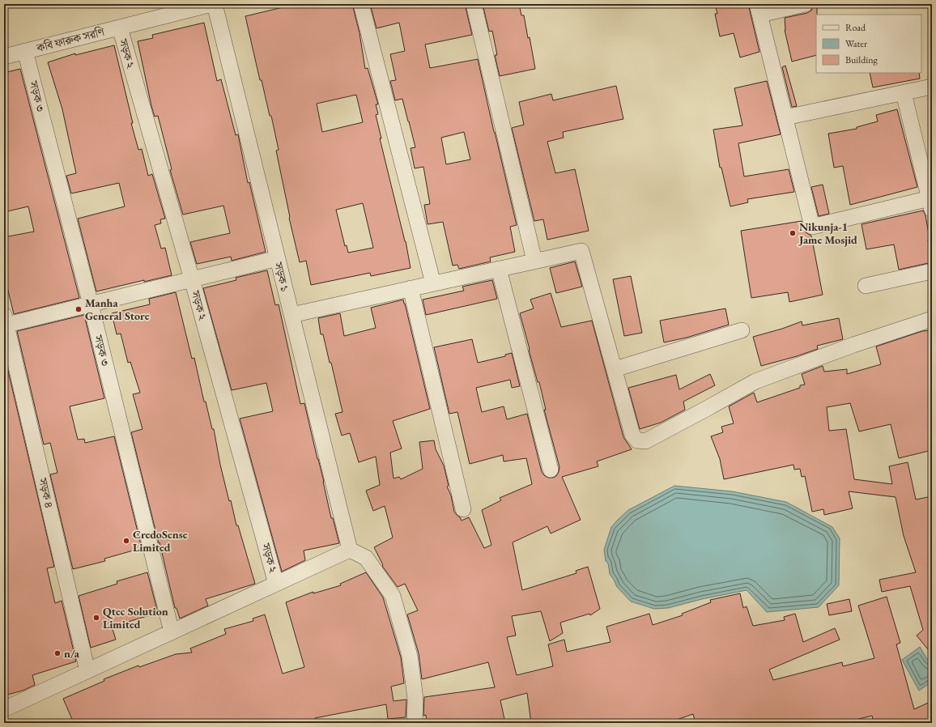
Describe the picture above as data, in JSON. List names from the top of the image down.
{
  "streets": {
    "street": [
      "কবি ফারুক সরণি",
      "সড়ক ২",
      "সড়ক ৩",
      "সড়ক ১",
      "সড়ক ৪"
    ]
  },
  "crossings": [
    ["কবি ফারুক সরণি", "সড়ক ২"],
    ["কবি ফারুক সরণি", "সড়ক ৩"],
    ["কবি ফারুক সরণি", "সড়ক ১"]
  ],
  "places": [
    "Nikunja-1 Jame Mosjid",
    "Manha General Store",
    "CredoSense Limited",
    "Qtec Solution Limited",
    "n/a"
  ],
  "legend": ["Road", "Water", "Building"]
}
